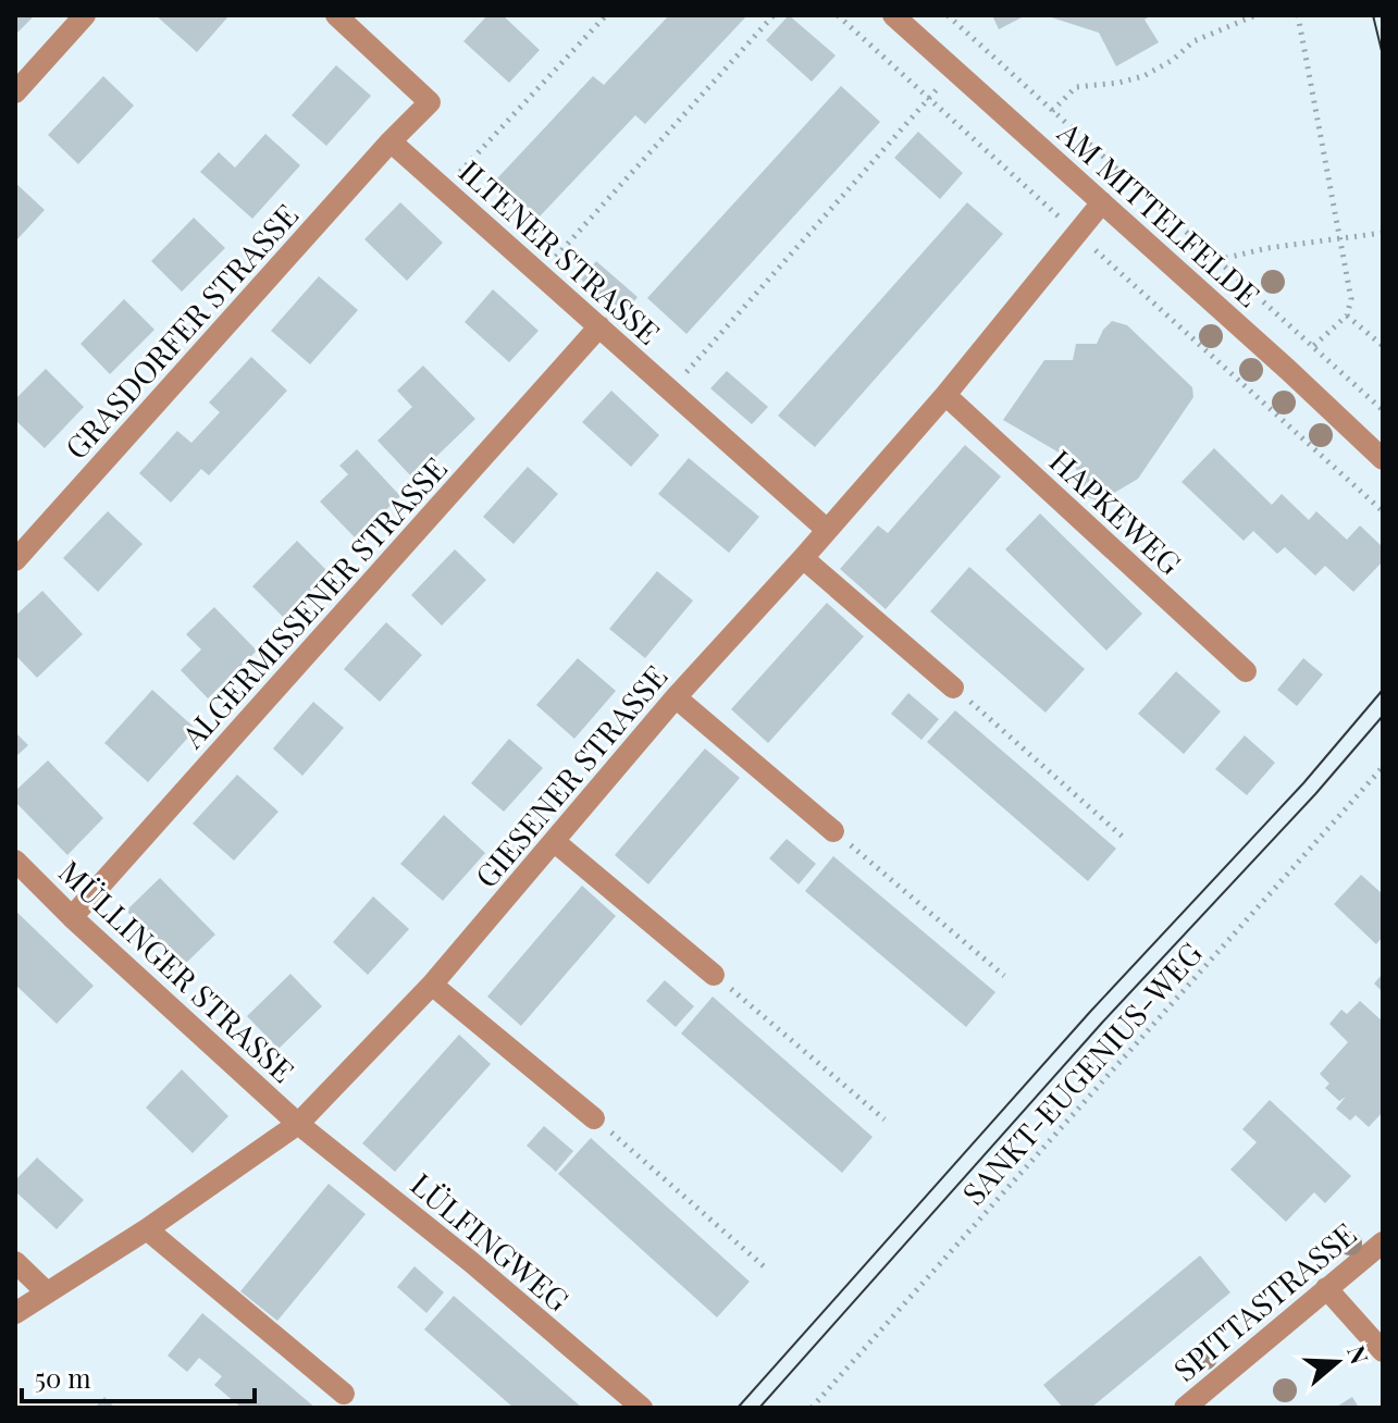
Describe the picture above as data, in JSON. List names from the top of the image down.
{
  "streets": {
    "street": [
      "AM MITTELFELDE",
      "ILTENER STRASSE",
      "GRASDORFER STRASSE",
      "HAPKEWEG",
      "ALGERMISSENER STRASSE",
      "GIESENER STRASSE",
      "MÜLLINGER STRASSE",
      "LÜLFINGWEG",
      "SPITTASTRASSE"
    ],
    "path": ["SANKT-EUGENIUS-WEG"]
  },
  "crossings": [
    ["AM MITTELFELDE", "GIESENER STRASSE"],
    ["ILTENER STRASSE", "GRASDORFER STRASSE"],
    ["ILTENER STRASSE", "ALGERMISSENER STRASSE"],
    ["ILTENER STRASSE", "GIESENER STRASSE"],
    ["HAPKEWEG", "GIESENER STRASSE"],
    ["ALGERMISSENER STRASSE", "MÜLLINGER STRASSE"],
    ["GIESENER STRASSE", "MÜLLINGER STRASSE"],
    ["GIESENER STRASSE", "LÜLFINGWEG"],
    ["MÜLLINGER STRASSE", "LÜLFINGWEG"]
  ],
  "scale_bar": "50 m",
  "north": "right"
}
